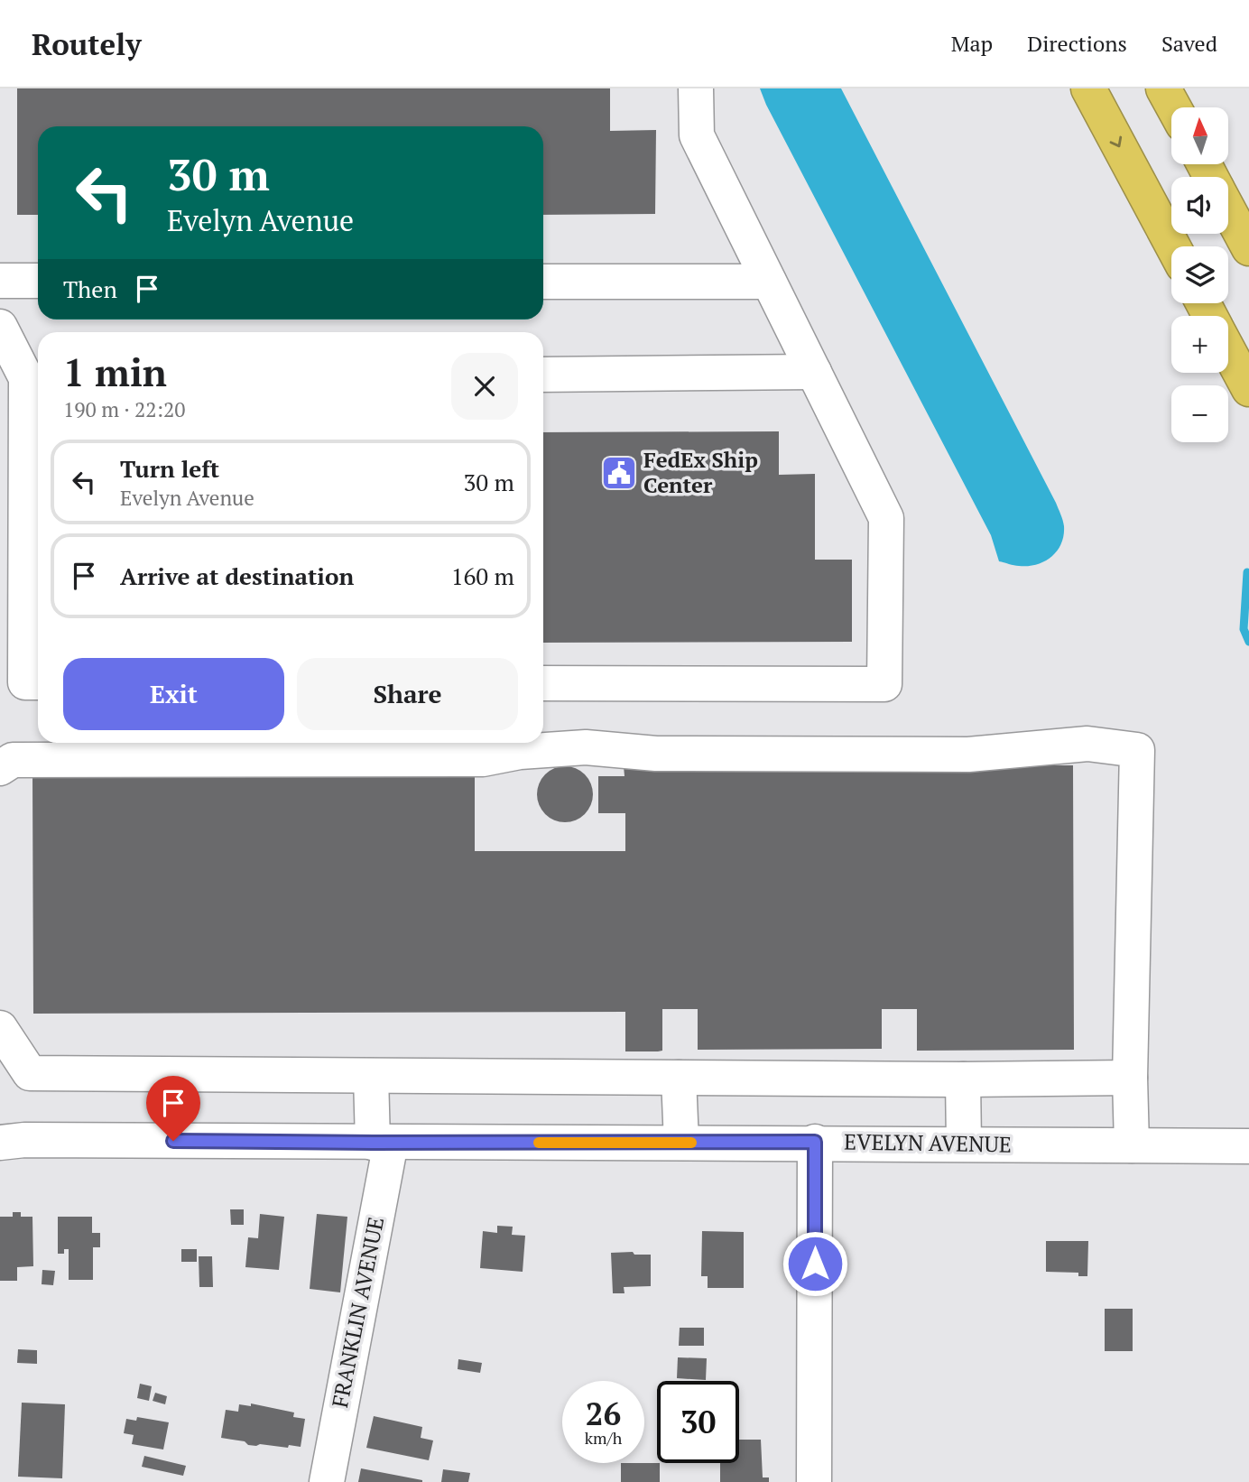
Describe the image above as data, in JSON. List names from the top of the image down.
{
  "streets": {
    "street": ["EVELYN AVENUE", "FRANKLIN AVENUE"]
  },
  "crossings": [
    ["EVELYN AVENUE", "FRANKLIN AVENUE"]
  ],
  "places": {
    "public building": ["FedEx Ship Center"]
  },
  "north": "top",
  "page": {
    "header": "Routely",
    "nav": ["Map", "Directions", "Saved"],
    "map_buttons": ["+", "−"],
    "turn": ["30 m", "Evelyn Avenue"],
    "then": "Then",
    "heading": ["1 min", "190 m · 22:20"],
    "list": [
      {
        "name": "Turn left",
        "note": "Evelyn Avenue",
        "value": "30 m"
      },
      {
        "name": "Arrive at destination",
        "value": "160 m"
      }
    ],
    "buttons": ["Exit", "Share"],
    "speed": "26 km/h",
    "limit": "30"
  }
}
